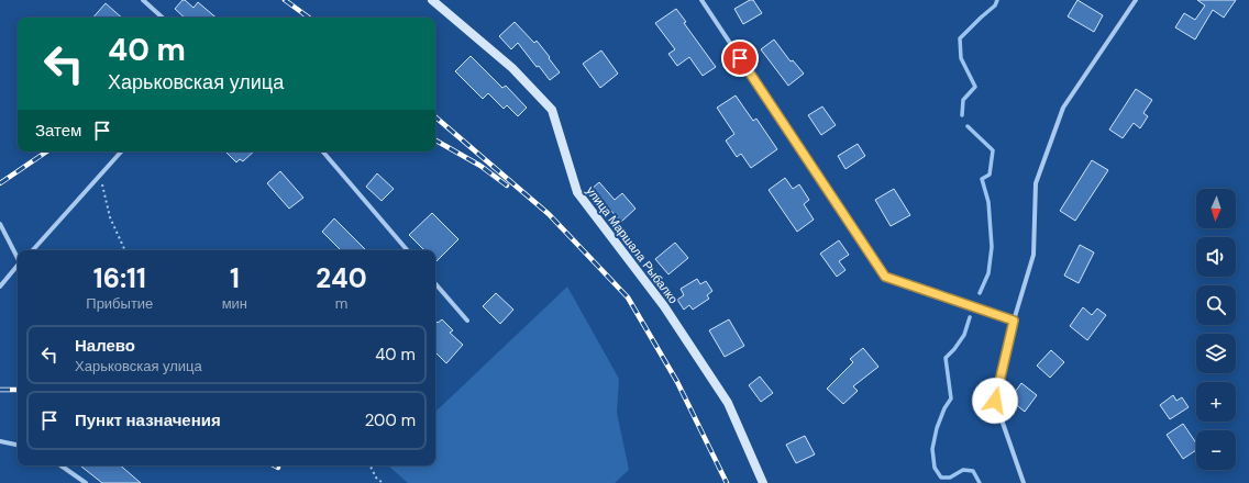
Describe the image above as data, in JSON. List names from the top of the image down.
{
  "streets": {
    "street": ["улица Маршала Рыбалко"]
  },
  "north": "bottom",
  "page": {
    "turn": ["40 m", "Харьковская улица"],
    "then": "Затем",
    "map_buttons": ["+", "−"],
    "eta": [
      "16:11",
      "Прибытие",
      "1",
      "мин",
      "240",
      "m"
    ],
    "list": [
      {
        "name": "Налево",
        "note": "Харьковская улица",
        "value": "40 m"
      },
      {
        "name": "Пункт назначения",
        "value": "200 m"
      }
    ]
  }
}
